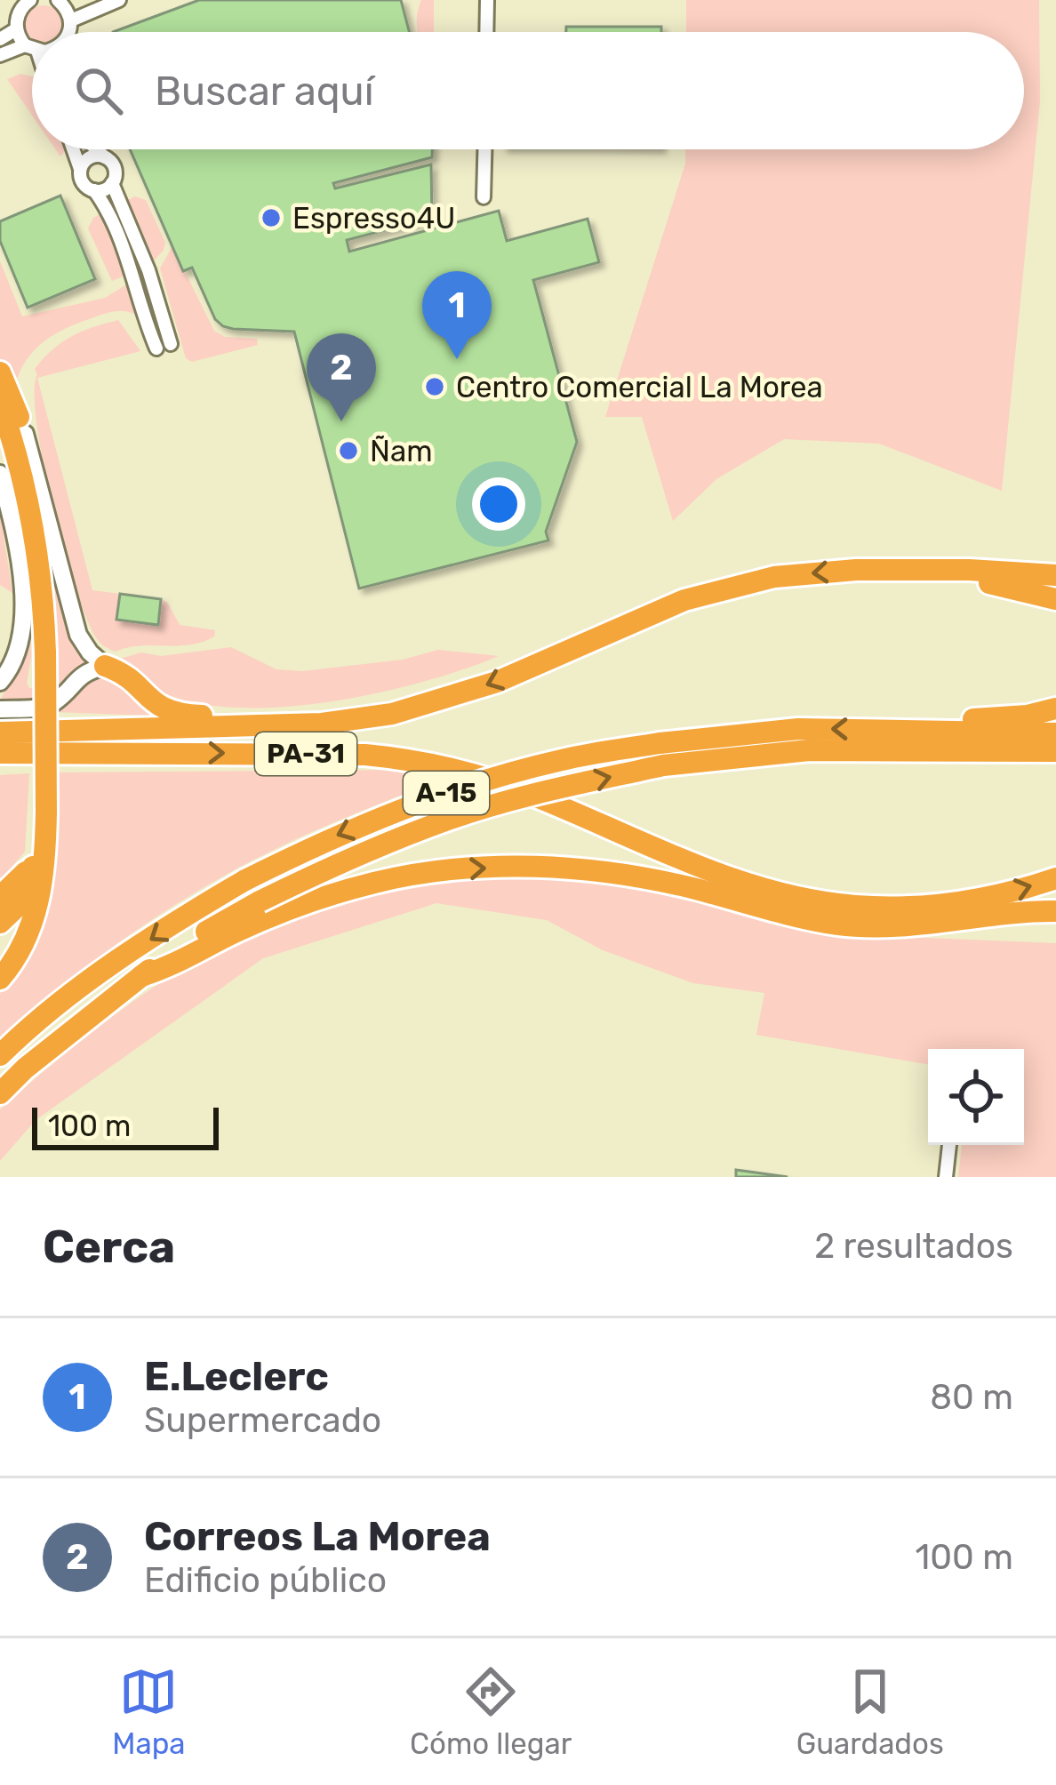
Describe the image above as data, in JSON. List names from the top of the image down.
{
  "streets": {
    "highway": ["PA-31", "A-15"]
  },
  "places": ["Espresso4U", "Centro Comercial La Morea", "Ñam"],
  "scale_bar": "100 m",
  "page": {
    "search": "Buscar aquí",
    "pins": ["1", "2"],
    "scale": "100 m",
    "heading": ["Cerca", "2 resultados"],
    "list": [
      {
        "mark": "1",
        "name": "E.Leclerc",
        "note": "Supermercado",
        "value": "80 m"
      },
      {
        "mark": "2",
        "name": "Correos La Morea",
        "note": "Edificio público",
        "value": "100 m"
      }
    ],
    "nav": ["Mapa", "Cómo llegar", "Guardados"]
  }
}
